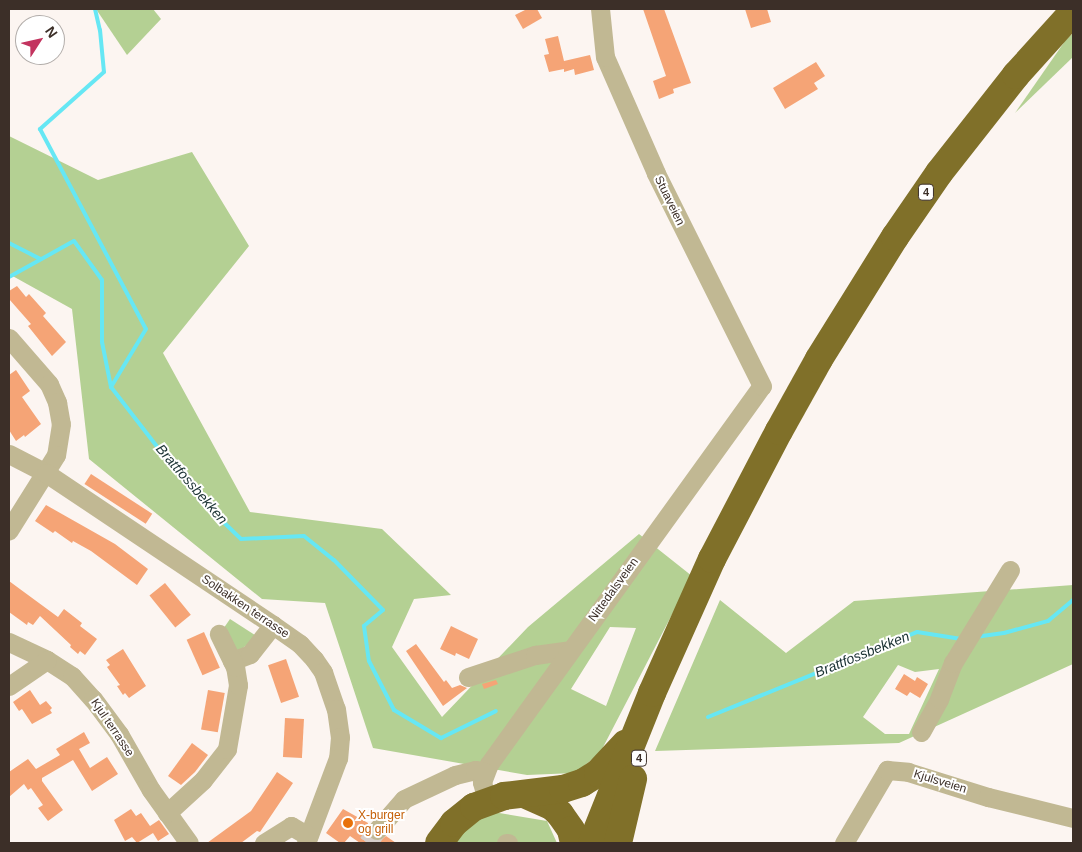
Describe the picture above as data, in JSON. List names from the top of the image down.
{
  "streets": {
    "highway": ["4"],
    "street": [
      "Stuaveien",
      "Nittedalsveien",
      "Solbakken terrasse",
      "Kjul terrasse",
      "Kjulsveien"
    ]
  },
  "crossings": [
    ["Stuaveien", "Nittedalsveien"]
  ],
  "water": ["Brattfossbekken"],
  "places": ["X-burger og grill"],
  "north": "top right"
}
